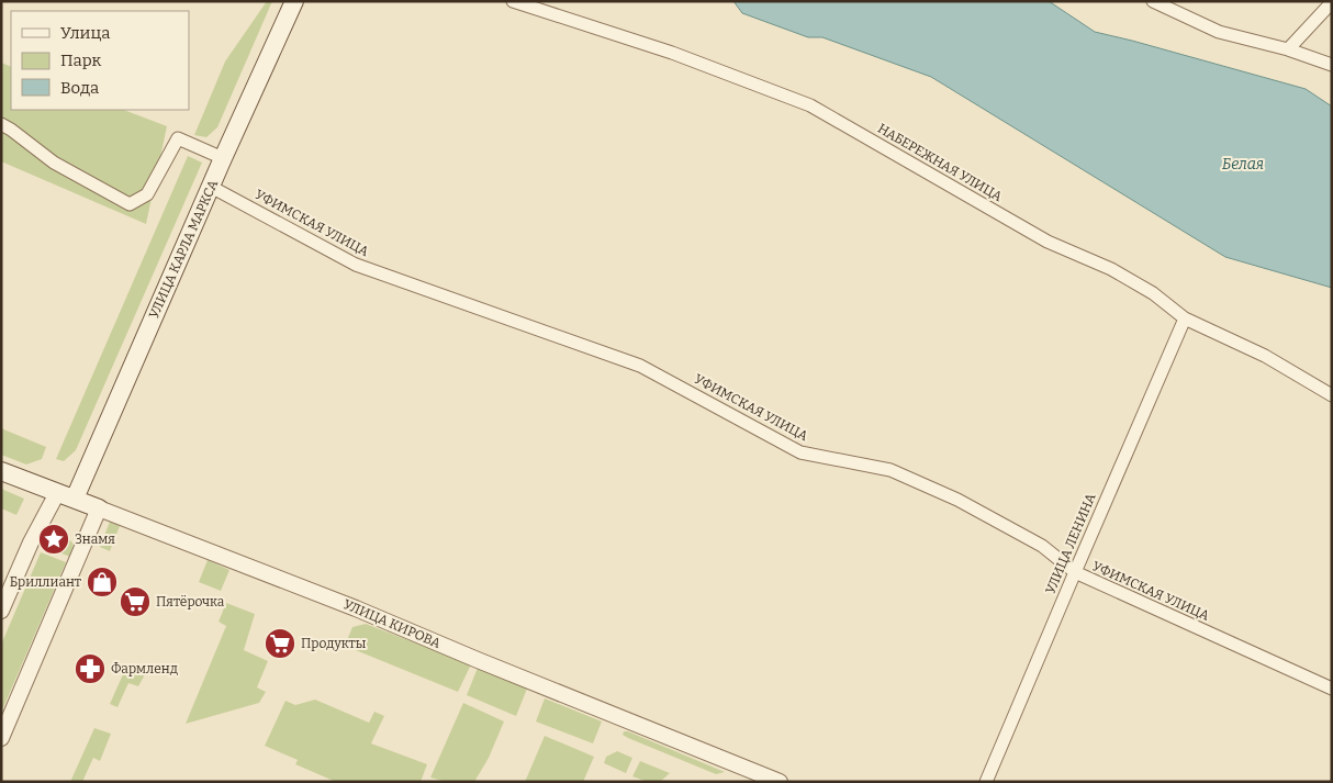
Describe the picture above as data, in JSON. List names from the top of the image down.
{
  "streets": {
    "main road": ["УЛИЦА КАРЛА МАРКСА", "УЛИЦА КИРОВА"],
    "street": ["НАБЕРЕЖНАЯ УЛИЦА", "УФИМСКАЯ УЛИЦА", "УЛИЦА ЛЕНИНА"]
  },
  "crossings": [
    ["НАБЕРЕЖНАЯ УЛИЦА", "УЛИЦА ЛЕНИНА"],
    ["УФИМСКАЯ УЛИЦА", "УЛИЦА КАРЛА МАРКСА"],
    ["УФИМСКАЯ УЛИЦА", "УЛИЦА ЛЕНИНА"],
    ["УЛИЦА КАРЛА МАРКСА", "УЛИЦА КИРОВА"]
  ],
  "water": ["Белая"],
  "places": {
    "place": ["Знамя"],
    "shop": ["Бриллиант"],
    "supermarket": ["Пятёрочка", "Продукты"],
    "pharmacy": ["Фармленд"]
  },
  "legend": ["Улица", "Парк", "Вода"]
}
